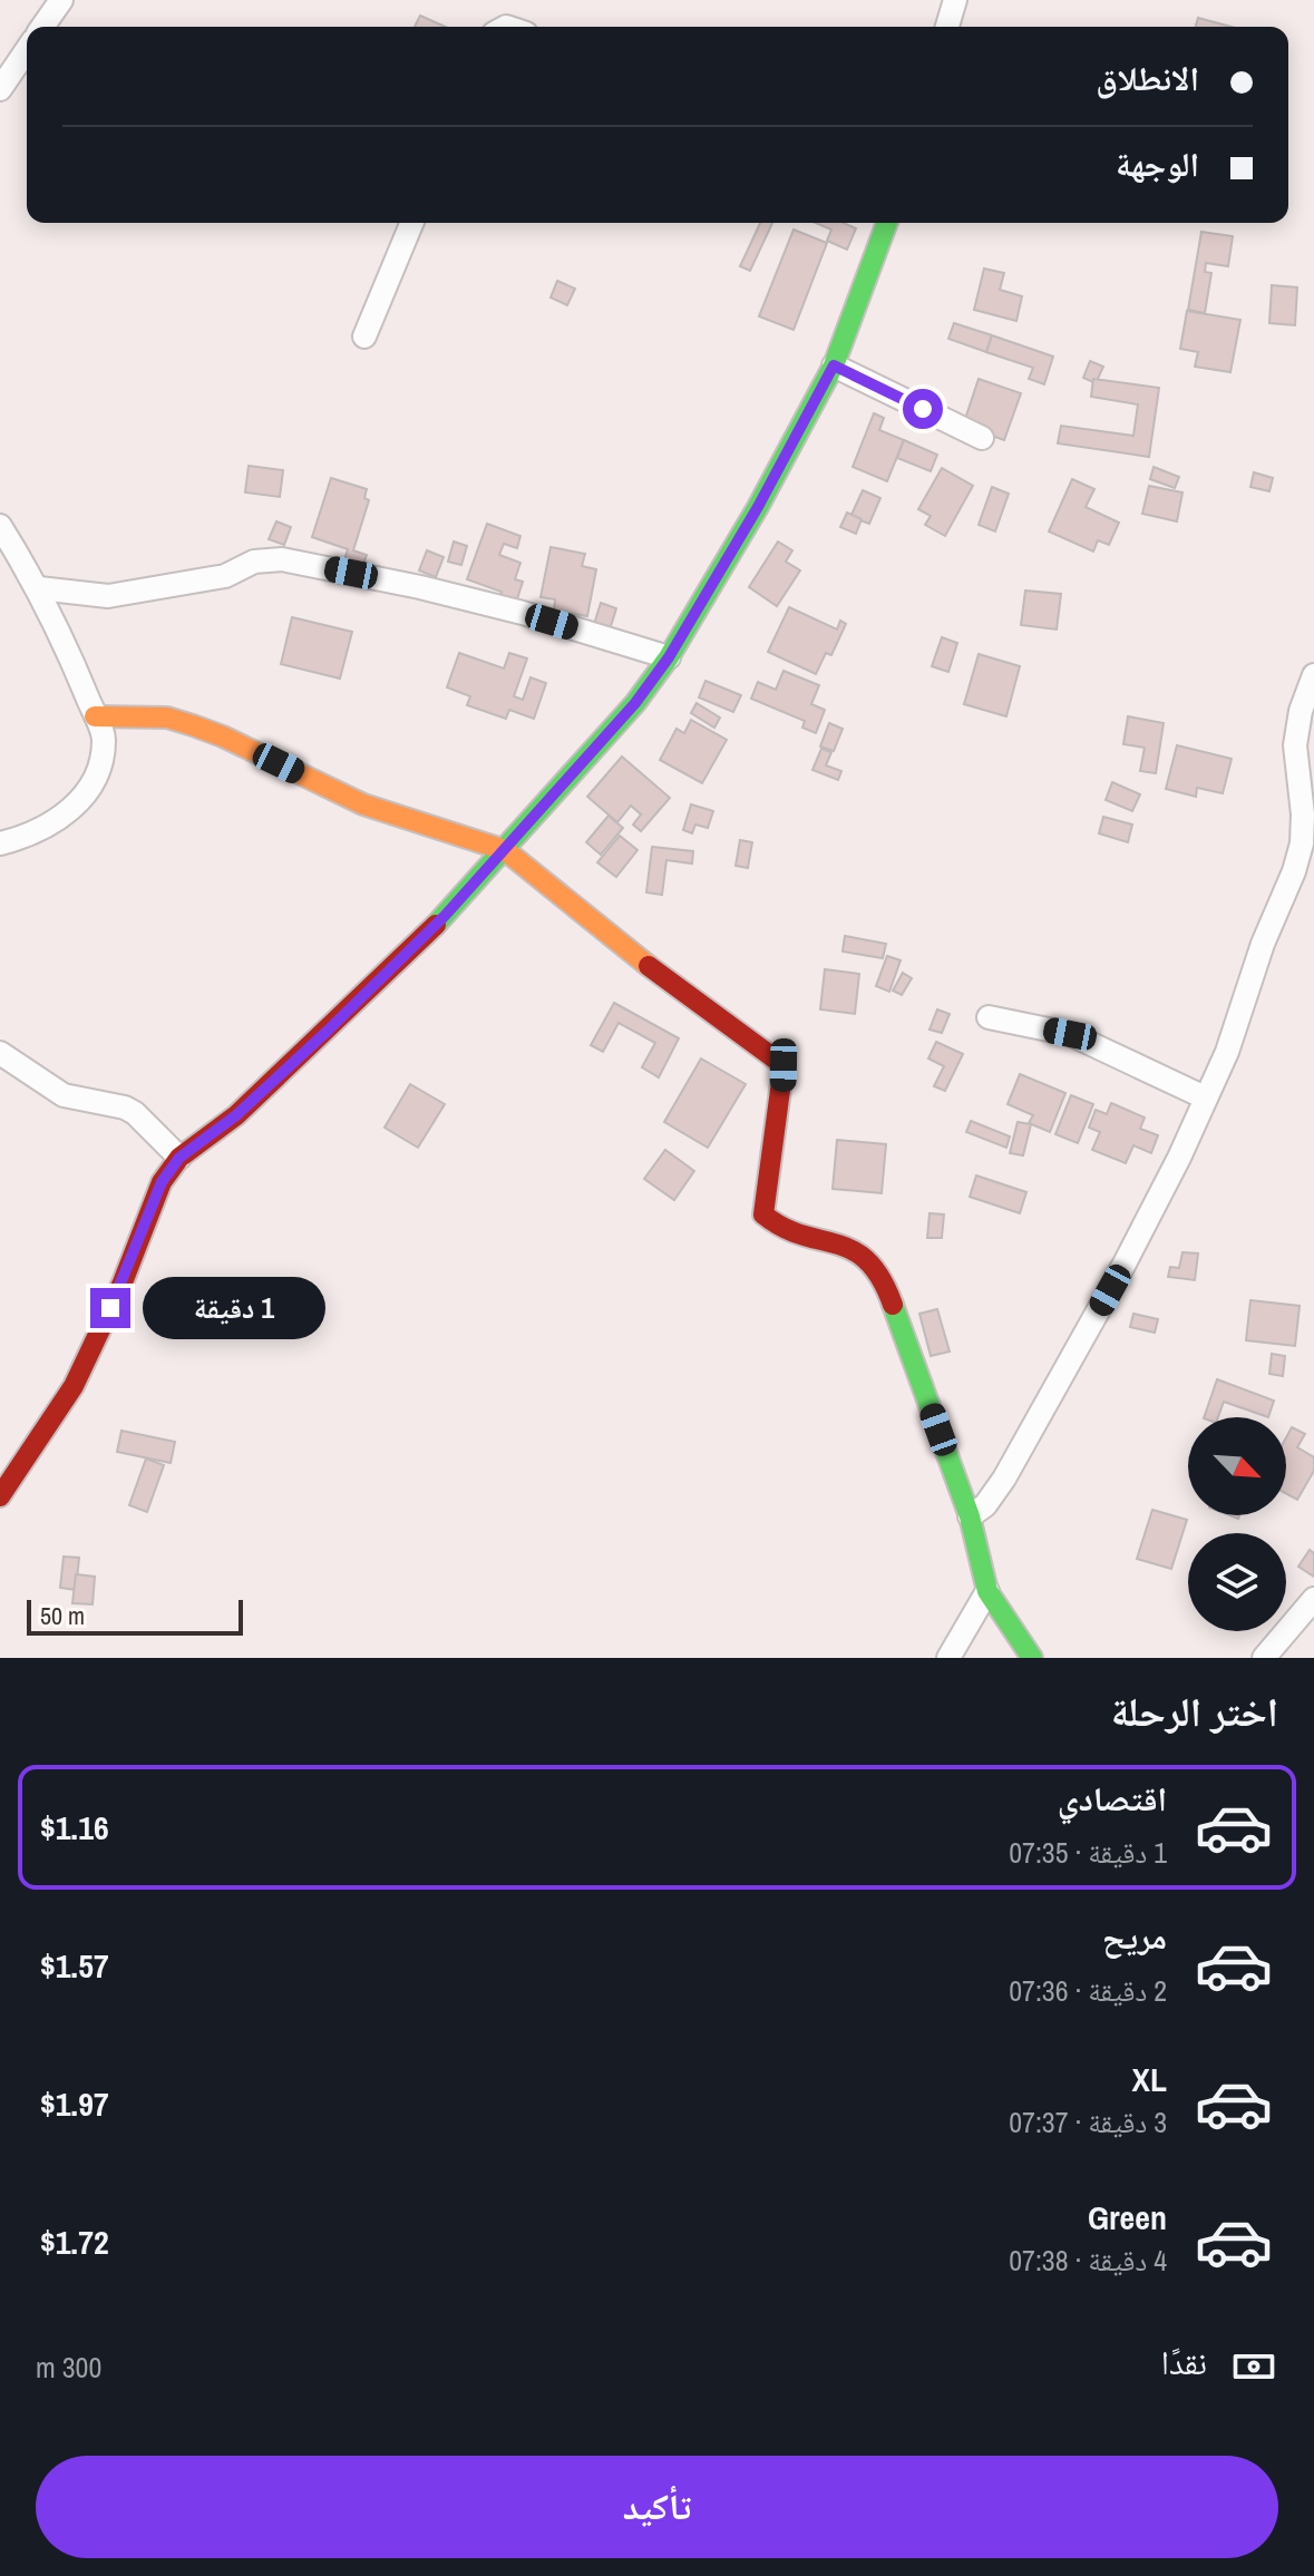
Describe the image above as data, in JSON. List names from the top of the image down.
{
  "scale_bar": "50 m",
  "north": "bottom right",
  "page": {
    "banner": ["الانطلاق", "الوجهة"],
    "bubble": "1 دقيقة",
    "scale": "50 m",
    "heading": "اختر الرحلة",
    "list": [
      {
        "name": "اقتصادي",
        "note": "1 دقيقة · 07:35",
        "value": "$1.16"
      },
      {
        "name": "مريح",
        "note": "2 دقيقة · 07:36",
        "value": "$1.57"
      },
      {
        "name": "XL",
        "note": "3 دقيقة · 07:37",
        "value": "$1.97"
      },
      {
        "name": "Green",
        "note": "4 دقيقة · 07:38",
        "value": "$1.72"
      }
    ],
    "pay": ["نقدًا", "300 m"],
    "buttons": "تأكيد"
  }
}
